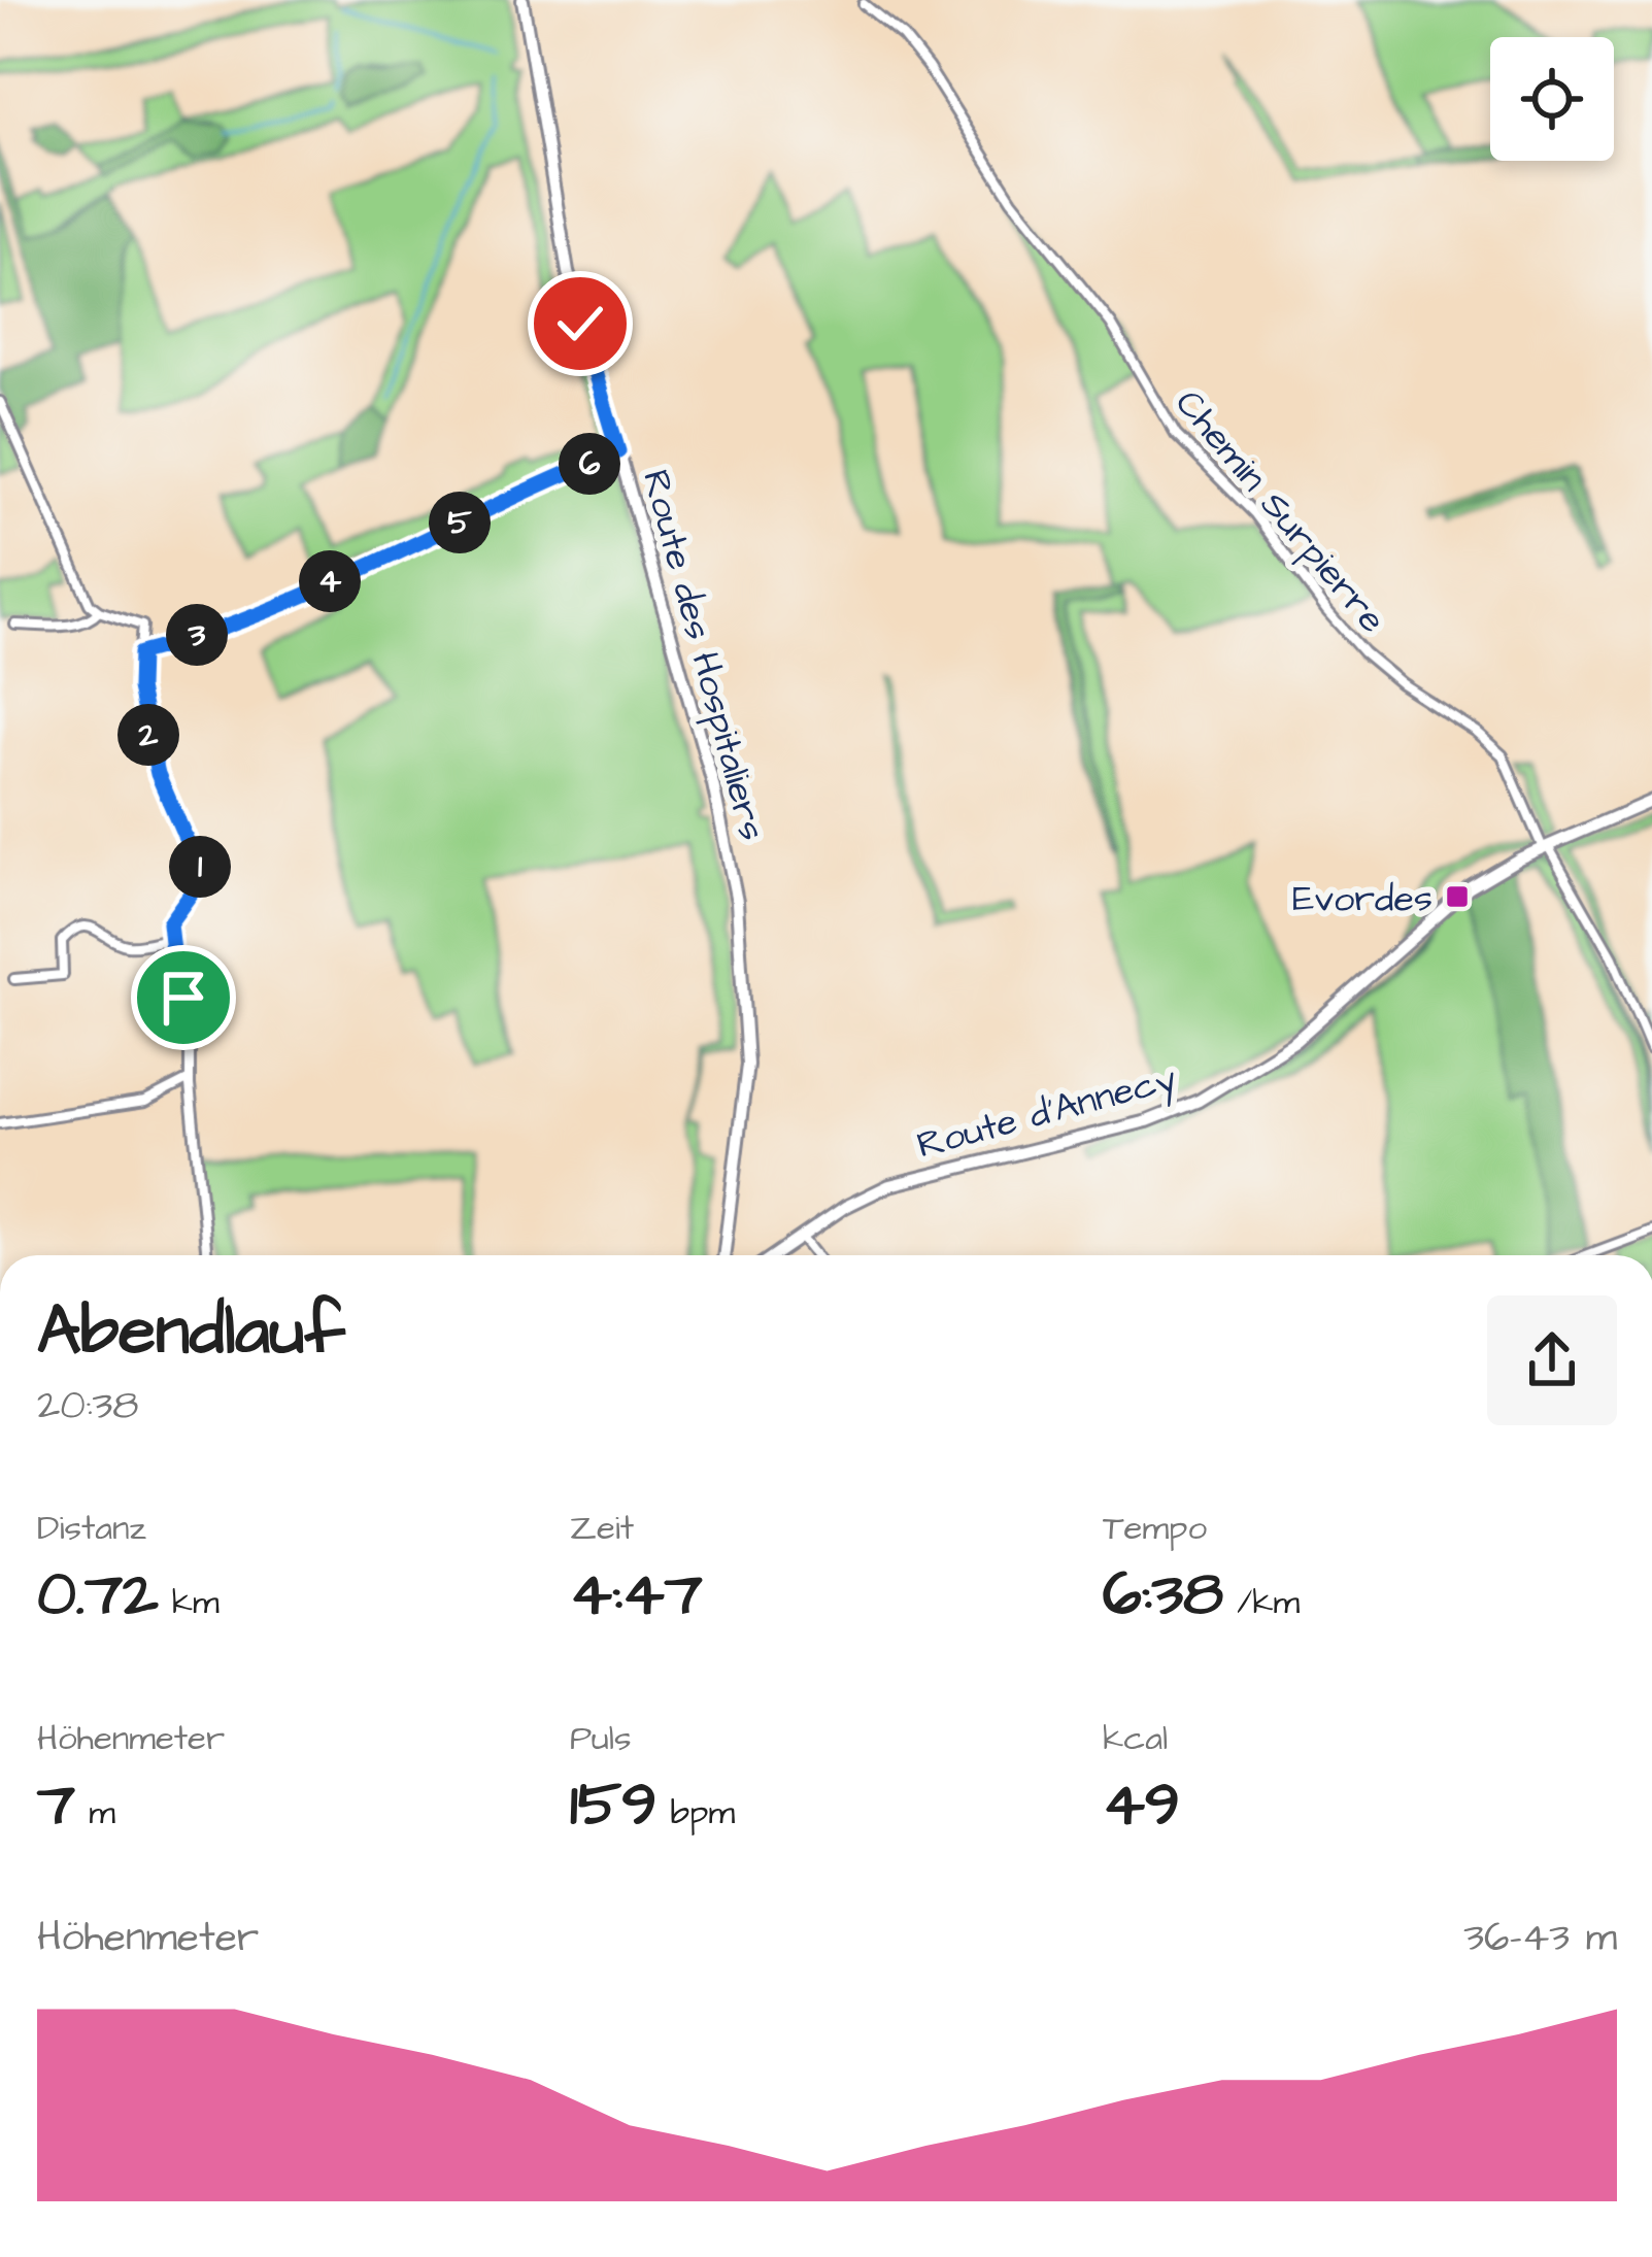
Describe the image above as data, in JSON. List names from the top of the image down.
{
  "streets": {
    "street": ["Chemin Surpierre", "Route des Hospitaliers", "Route d'Annecy"]
  },
  "crossings": [
    ["Chemin Surpierre", "Route d'Annecy"]
  ],
  "places": {
    "transit": ["Evordes"]
  },
  "page": {
    "pins": [
      "6",
      "5",
      "4",
      "3",
      "2",
      "1"
    ],
    "heading": ["Abendlauf", "20:38"],
    "stats": [
      ["Distanz", "0.72 km"],
      ["Zeit", "4:47"],
      ["Tempo", "6:38 /km"],
      ["Höhenmeter", "7 m"],
      ["Puls", "159 bpm"],
      ["kcal", "49"]
    ],
    "chart": ["Höhenmeter", "36–43 m"]
  }
}
